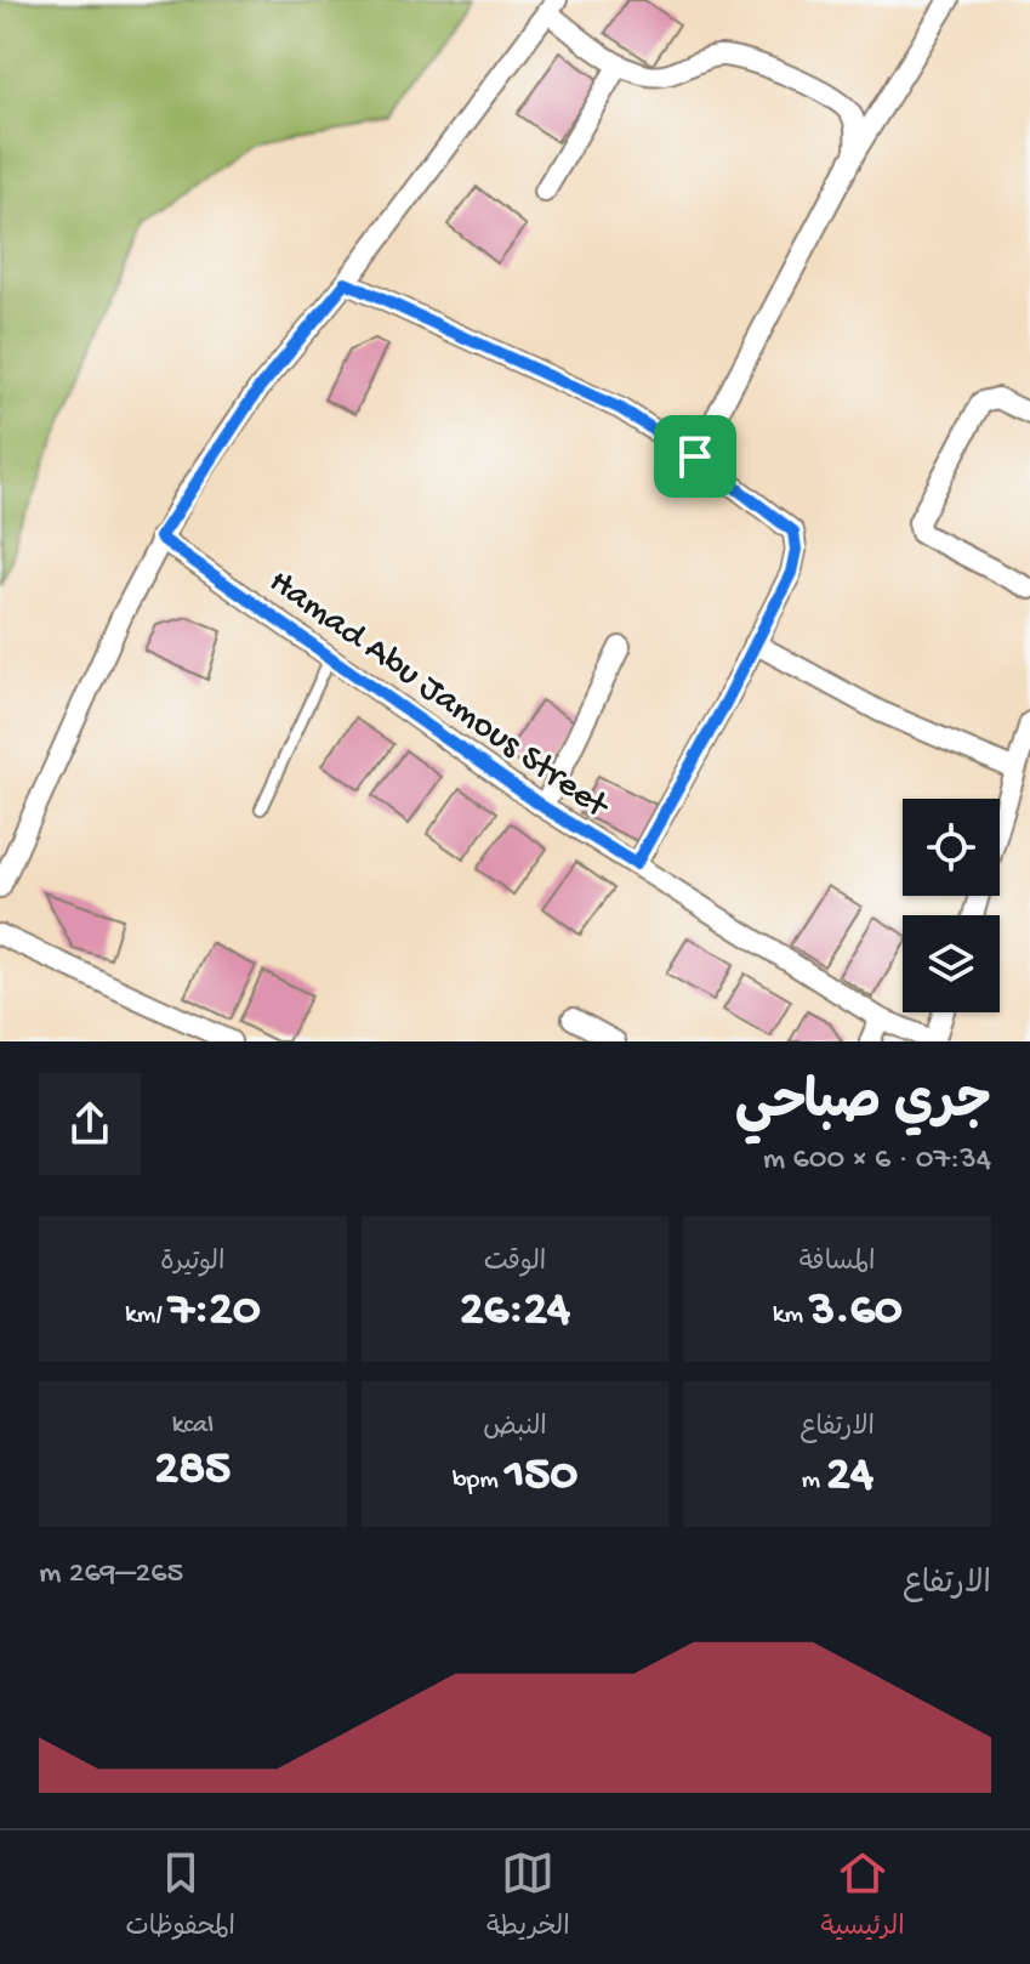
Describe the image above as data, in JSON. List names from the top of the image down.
{
  "streets": {
    "street": ["Hamad Abu Jamous Street"]
  },
  "page": {
    "heading": ["جري صباحي", "07:34 · 6 × 600 m"],
    "stats": [
      ["المسافة", "3.60 km"],
      ["الوقت", "26:24"],
      ["الوتيرة", "7:20 /km"],
      ["الارتفاع", "24 m"],
      ["النبض", "150 bpm"],
      ["kcal", "285"]
    ],
    "chart": ["الارتفاع", "265–269 m"],
    "tabs": ["الرئيسية", "الخريطة", "المحفوظات"]
  }
}
